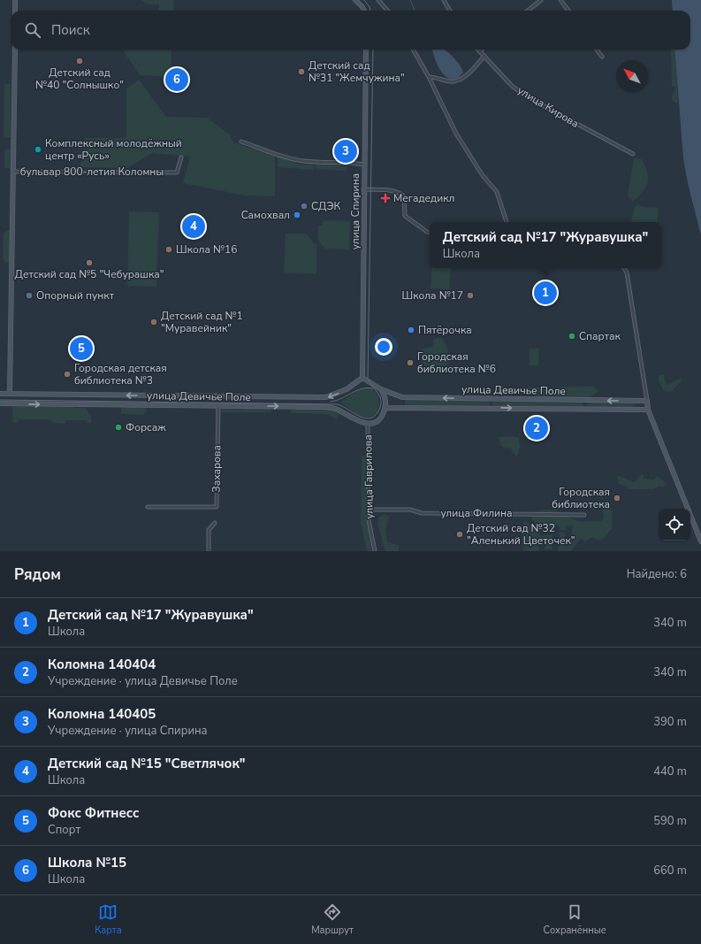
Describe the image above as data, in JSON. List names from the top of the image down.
{
  "streets": {
    "main road": ["улица Спирина", "улица Девичье Поле"],
    "street": [
      "улица Кирова",
      "бульвар 800-летия Коломны",
      "Захарова",
      "улица Гаврилова",
      "улица Филина"
    ]
  },
  "crossings": [
    ["улица Спирина", "улица Девичье Поле"],
    ["улица Девичье Поле", "Захарова"],
    ["улица Девичье Поле", "улица Гаврилова"],
    ["улица Гаврилова", "улица Филина"]
  ],
  "places": {
    "other": [
      "Детский сад №40 \"Солнышко\"",
      "Детский сад №31 \"Жемчужина\"",
      "Комплексный молодёжный центр «Русь»",
      "СДЭК",
      "Самохвал",
      "Школа №16",
      "Детский сад №5 \"Чебурашка\"",
      "Опорный пункт",
      "Школа №17",
      "Детский сад №1 \"Муравейник\"",
      "Пятёрочка",
      "Спартак",
      "Городская библиотека №6",
      "Городская детская библиотека №3",
      "Форсаж",
      "Городская библиотека",
      "Детский сад №32 \"Аленький Цветочек\""
    ],
    "health": ["Мегадедикл"]
  },
  "north": "top left",
  "page": {
    "search": "Поиск",
    "pins": [
      "6",
      "3",
      "4",
      "1",
      "5",
      "2"
    ],
    "popup": ["Детский сад №17 \"Журавушка\"", "Школа"],
    "heading": ["Рядом", "Найдено: 6"],
    "list": [
      {
        "mark": "1",
        "name": "Детский сад №17 \"Журавушка\"",
        "note": "Школа",
        "value": "340 m"
      },
      {
        "mark": "2",
        "name": "Коломна 140404",
        "note": "Учреждение · улица Девичье Поле",
        "value": "340 m"
      },
      {
        "mark": "3",
        "name": "Коломна 140405",
        "note": "Учреждение · улица Спирина",
        "value": "390 m"
      },
      {
        "mark": "4",
        "name": "Детский сад №15 \"Светлячок\"",
        "note": "Школа",
        "value": "440 m"
      },
      {
        "mark": "5",
        "name": "Фокс Фитнесс",
        "note": "Спорт",
        "value": "590 m"
      },
      {
        "mark": "6",
        "name": "Школа №15",
        "note": "Школа",
        "value": "660 m"
      }
    ],
    "nav": ["Карта", "Маршрут", "Сохранённые"]
  }
}
